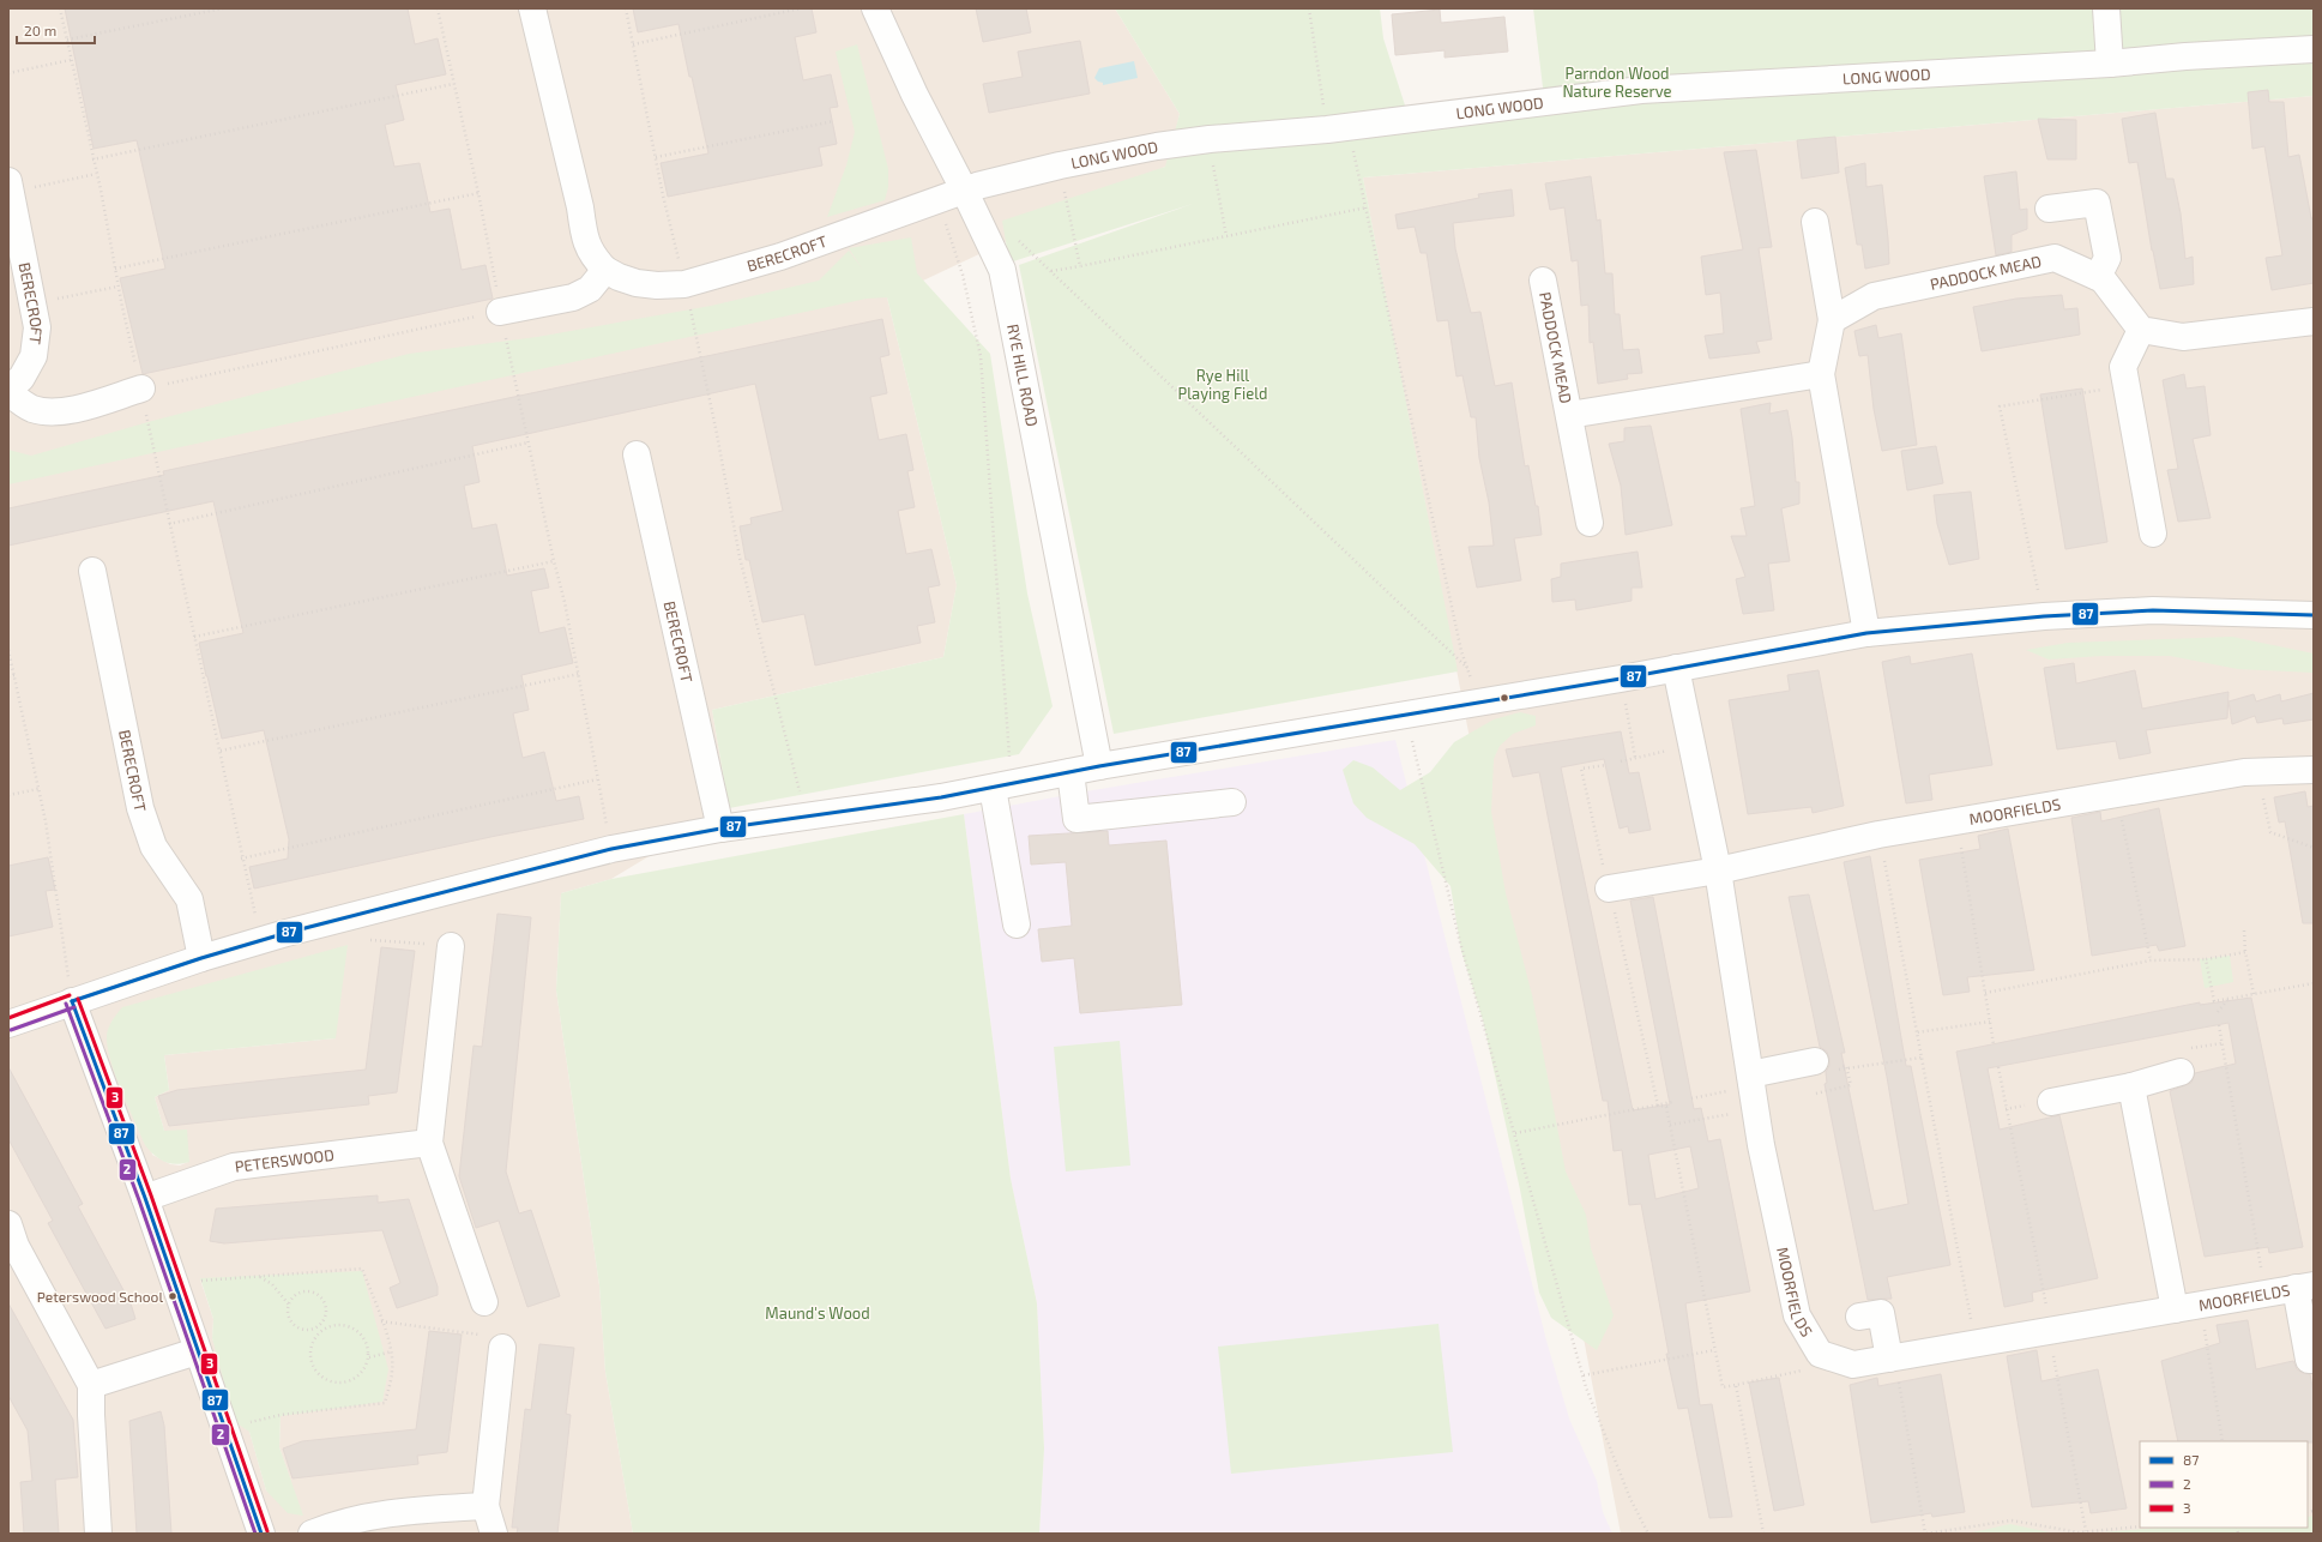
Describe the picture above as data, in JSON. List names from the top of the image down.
{
  "streets": {
    "street": [
      "LONG WOOD",
      "BERECROFT",
      "PADDOCK MEAD",
      "RYE HILL ROAD",
      "MOORFIELDS",
      "PETERSWOOD"
    ]
  },
  "crossings": [
    ["LONG WOOD", "BERECROFT"],
    ["LONG WOOD", "RYE HILL ROAD"],
    ["BERECROFT", "RYE HILL ROAD"]
  ],
  "parks": ["Parndon Wood Nature Reserve", "Rye Hill Playing Field", "Maund's Wood"],
  "places": ["Peterswood School"],
  "lines": ["transit line 87", "transit line 3", "transit line 2"],
  "legend": ["87", "2", "3"],
  "scale_bar": "20 m"
}
